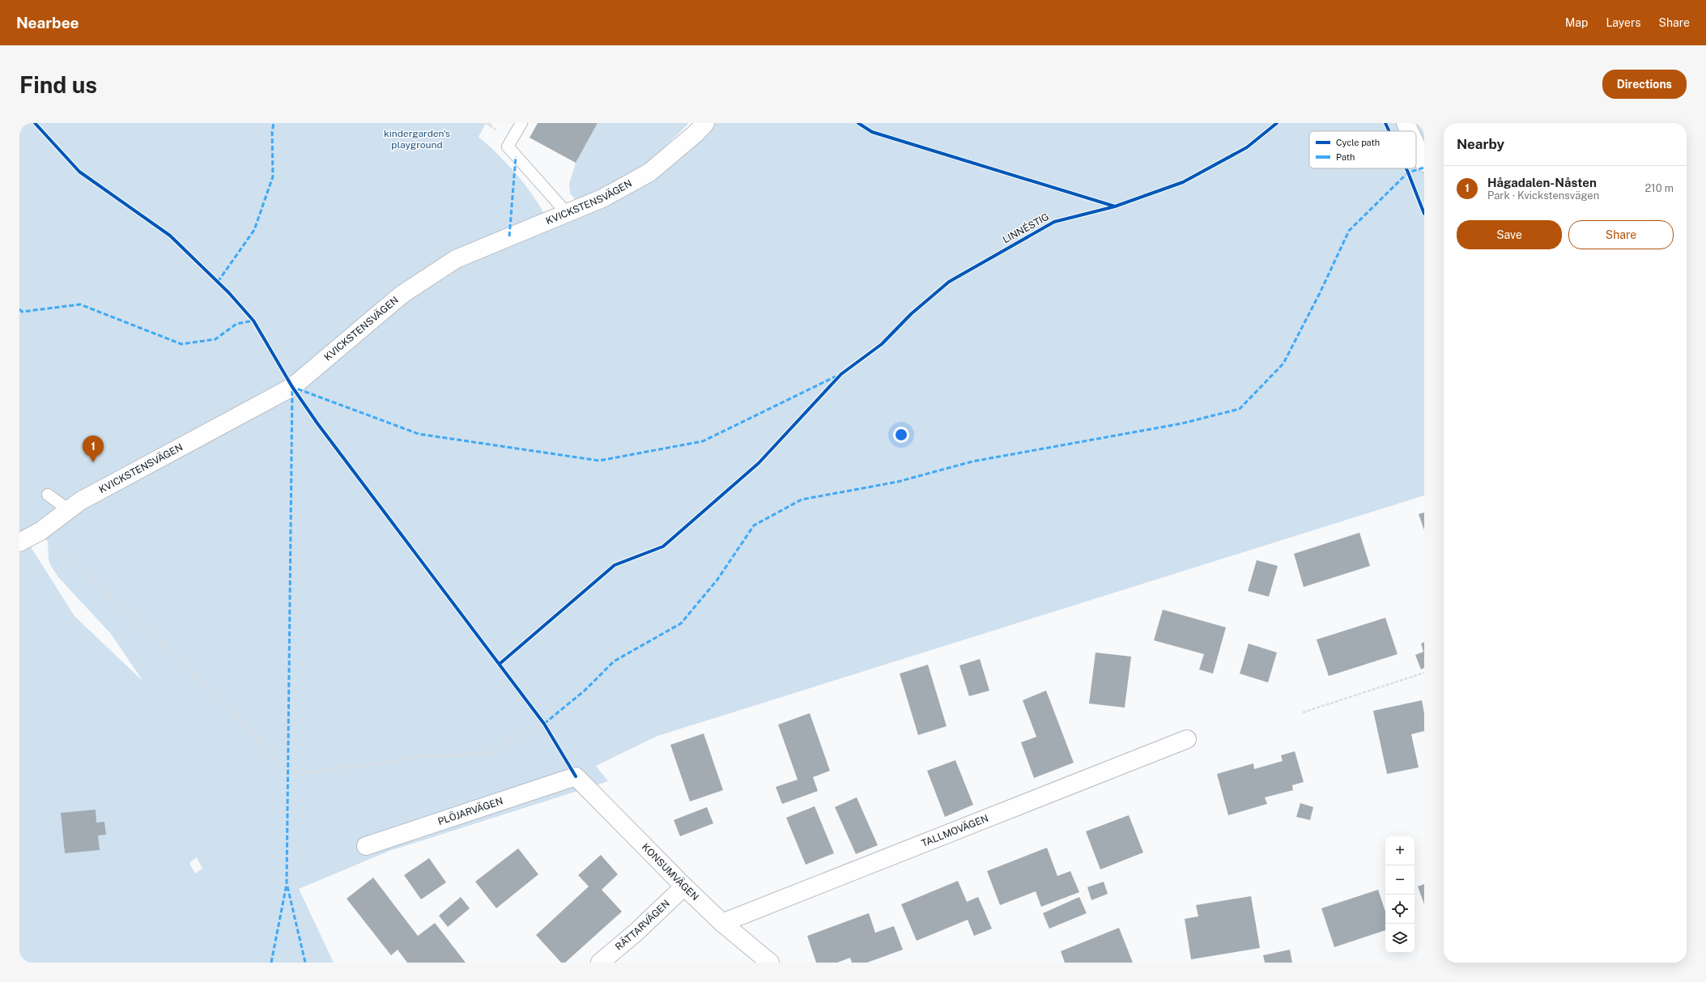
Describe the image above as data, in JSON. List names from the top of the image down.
{
  "streets": {
    "street": [
      "KVICKSTENSVÄGEN",
      "PLÖJARVÄGEN",
      "TALLMOVÄGEN",
      "KONSUMVÄGEN",
      "RÄTTARVÄGEN"
    ],
    "cycle path": ["LINNÉSTIG"]
  },
  "crossings": [
    ["PLÖJARVÄGEN", "KONSUMVÄGEN"],
    ["TALLMOVÄGEN", "KONSUMVÄGEN"],
    ["KONSUMVÄGEN", "RÄTTARVÄGEN"]
  ],
  "parks": ["kindergarden's playground"],
  "legend": ["Cycle path", "Path"],
  "page": {
    "header": "Nearbee",
    "nav": ["Map", "Layers", "Share"],
    "buttons": [
      "Directions",
      ["Save", "Share"]
    ],
    "title": "Find us",
    "heading": "Nearby",
    "list": [
      {
        "mark": "1",
        "name": "Hågadalen-Nåsten",
        "note": "Park · Kvickstensvägen",
        "value": "210 m"
      }
    ],
    "pins": "1",
    "map_buttons": ["+", "−"]
  }
}
